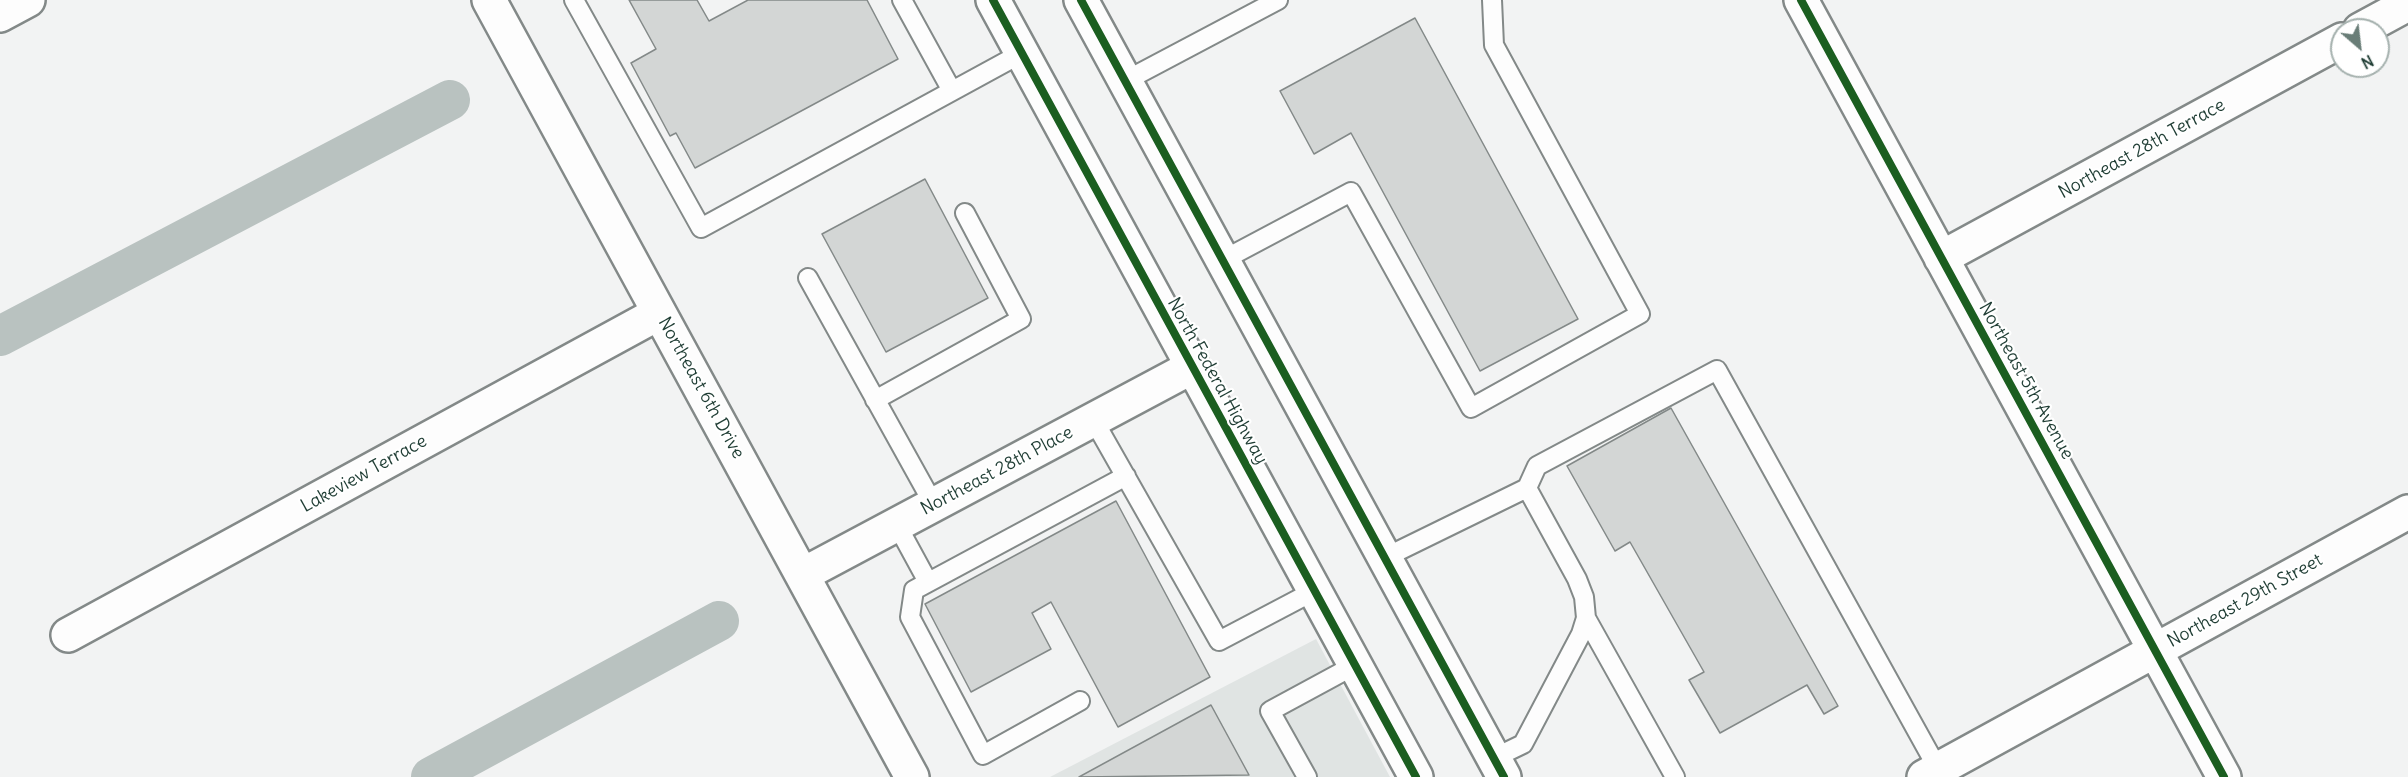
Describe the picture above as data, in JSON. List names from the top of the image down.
{
  "streets": {
    "street": [
      "Northeast 28th Terrace",
      "North Federal Highway",
      "Northeast 5th Avenue",
      "Northeast 6th Drive",
      "Northeast 28th Place",
      "Lakeview Terrace",
      "Northeast 29th Street"
    ]
  },
  "crossings": [
    ["Northeast 28th Terrace", "Northeast 5th Avenue"],
    ["North Federal Highway", "Northeast 28th Place"],
    ["Northeast 5th Avenue", "Northeast 29th Street"],
    ["Northeast 6th Drive", "Northeast 28th Place"],
    ["Northeast 6th Drive", "Lakeview Terrace"]
  ],
  "north": "bottom right"
}
